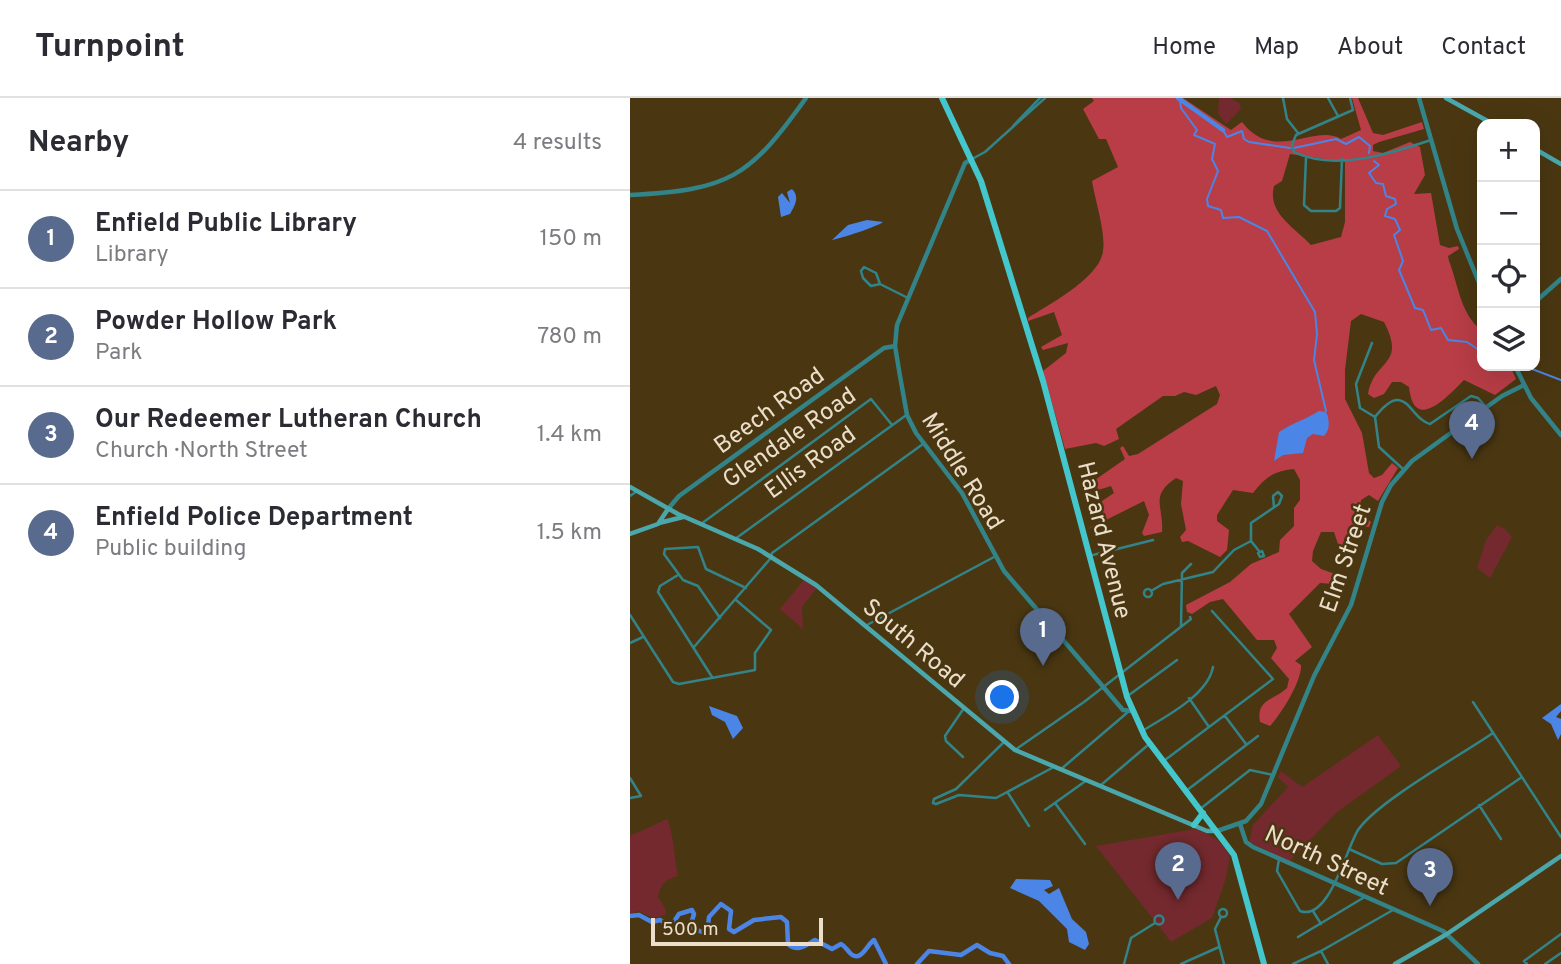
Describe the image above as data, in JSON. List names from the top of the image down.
{
  "streets": {
    "main road": ["Hazard Avenue", "South Road"],
    "street": [
      "Beech Road",
      "Glendale Road",
      "Ellis Road",
      "Middle Road",
      "Elm Street",
      "North Street"
    ]
  },
  "crossings": [
    ["Beech Road", "Middle Road"],
    ["Beech Road", "South Road"],
    ["Glendale Road", "Ellis Road"],
    ["Glendale Road", "South Road"],
    ["Ellis Road", "Middle Road"],
    ["Ellis Road", "South Road"],
    ["Middle Road", "Hazard Avenue"],
    ["Hazard Avenue", "South Road"],
    ["Elm Street", "North Street"]
  ],
  "scale_bar": "500 m",
  "page": {
    "header": "Turnpoint",
    "nav": [
      "Home",
      "Map",
      "About",
      "Contact"
    ],
    "heading": ["Nearby", "4 results"],
    "map_buttons": ["+", "−"],
    "list": [
      {
        "mark": "1",
        "name": "Enfield Public Library",
        "note": "Library",
        "value": "150 m"
      },
      {
        "mark": "2",
        "name": "Powder Hollow Park",
        "note": "Park",
        "value": "780 m"
      },
      {
        "mark": "3",
        "name": "Our Redeemer Lutheran Church",
        "note": "Church · North Street",
        "value": "1.4 km"
      },
      {
        "mark": "4",
        "name": "Enfield Police Department",
        "note": "Public building",
        "value": "1.5 km"
      }
    ],
    "pins": [
      "4",
      "1",
      "2",
      "3"
    ],
    "scale": "500 m"
  }
}
